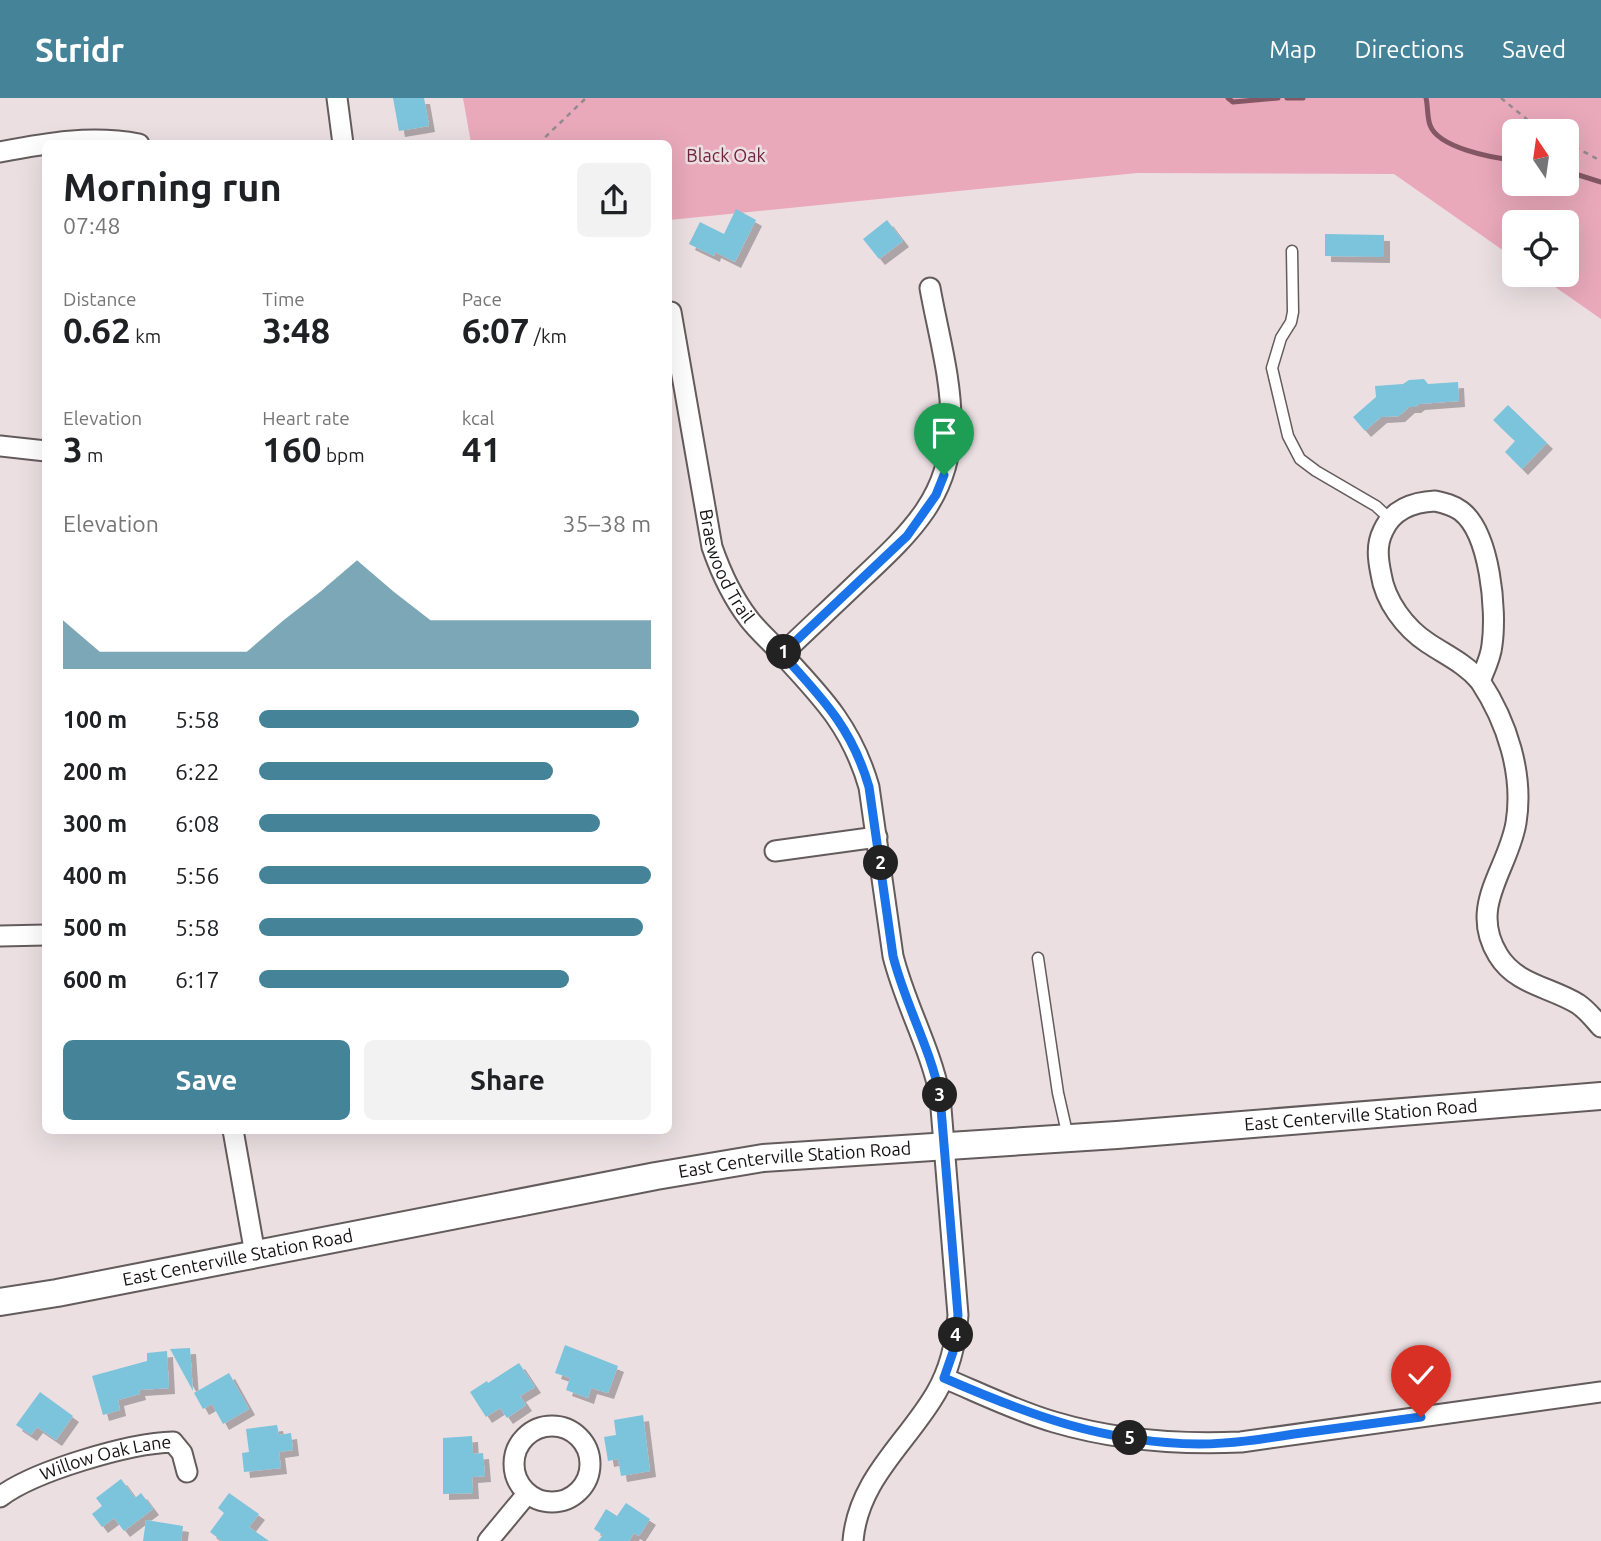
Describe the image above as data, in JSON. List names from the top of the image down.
{
  "streets": {
    "street": ["Braewood Trail", "East Centerville Station Road", "Willow Oak Lane"]
  },
  "crossings": [
    ["Braewood Trail", "East Centerville Station Road"]
  ],
  "parks": ["Black Oak"],
  "north": "top",
  "page": {
    "header": "Stridr",
    "nav": ["Map", "Directions", "Saved"],
    "heading": ["Morning run", "07:48"],
    "stats": [
      ["Distance", "0.62 km"],
      ["Time", "3:48"],
      ["Pace", "6:07 /km"],
      ["Elevation", "3 m"],
      ["Heart rate", "160 bpm"],
      ["kcal", "41"]
    ],
    "chart": ["Elevation", "35–38 m"],
    "pins": [
      "1",
      "2",
      "3",
      "4",
      "5"
    ],
    "list": [
      {
        "name": "100 m",
        "note": "5:58"
      },
      {
        "name": "200 m",
        "note": "6:22"
      },
      {
        "name": "300 m",
        "note": "6:08"
      },
      {
        "name": "400 m",
        "note": "5:56"
      },
      {
        "name": "500 m",
        "note": "5:58"
      },
      {
        "name": "600 m",
        "note": "6:17"
      }
    ],
    "buttons": ["Save", "Share"]
  }
}
